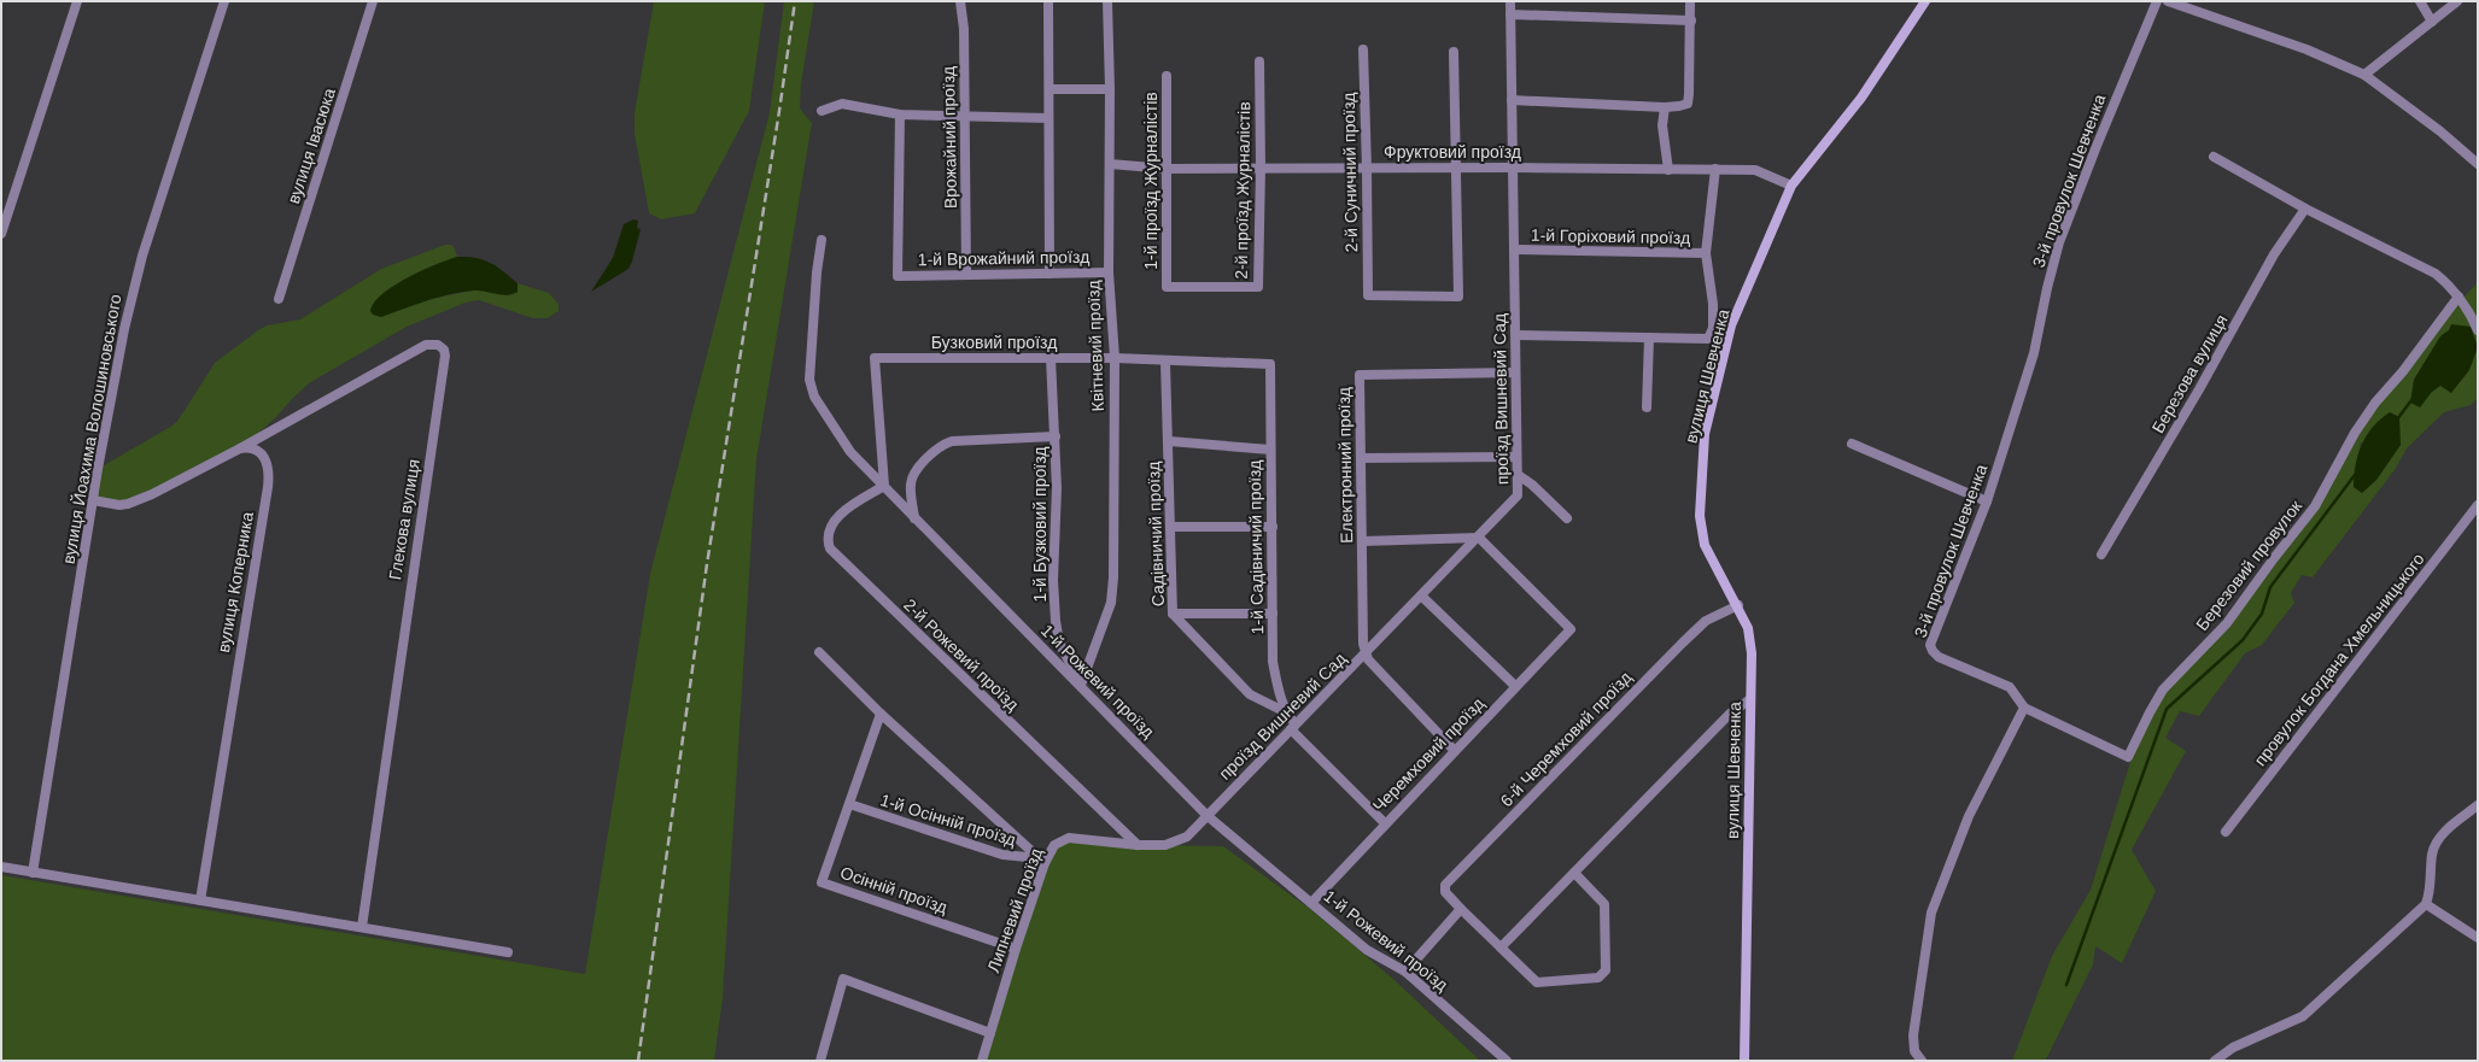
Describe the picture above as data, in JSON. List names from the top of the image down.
{
  "streets": {
    "street": [
      "Врожайний проїзд",
      "вулиця Івасюка",
      "Фруктовий проїзд",
      "2-й Суничний проїзд",
      "1-й проїзд Журналістів",
      "3-й провулок Шевченка",
      "2-й проїзд Журналістів",
      "1-й Горіховий проїзд",
      "1-й Врожайний проїзд",
      "Бузковий проїзд",
      "Квітневий проїзд",
      "Березова вулиця",
      "вулиця Шевченка",
      "проїзд Вишневий Сад",
      "вулиця Йоахима Волошиновського",
      "Електронний проїзд",
      "Глекова вулиця",
      "1-й Бузковий проїзд",
      "Садівничий проїзд",
      "1-й Садівничий проїзд",
      "Березовий провулок",
      "вулиця Коперника",
      "2-й Рожевий проїзд",
      "провулок Богдана Хмельницького",
      "1-й Рожевий проїзд",
      "6-й Черемховий проїзд",
      "Черемховий проїзд",
      "1-й Осінній проїзд",
      "Осінній проїзд",
      "Липневий проїзд"
    ]
  },
  "crossings": [
    ["Врожайний проїзд", "1-й Врожайний проїзд"],
    ["Фруктовий проїзд", "2-й Суничний проїзд"],
    ["Фруктовий проїзд", "1-й проїзд Журналістів"],
    ["Фруктовий проїзд", "2-й проїзд Журналістів"],
    ["Фруктовий проїзд", "Квітневий проїзд"],
    ["Фруктовий проїзд", "вулиця Шевченка"],
    ["Фруктовий проїзд", "проїзд Вишневий Сад"],
    ["1-й проїзд Журналістів", "2-й проїзд Журналістів"],
    ["3-й провулок Шевченка", "Березовий провулок"],
    ["1-й Горіховий проїзд", "проїзд Вишневий Сад"],
    ["1-й Врожайний проїзд", "Квітневий проїзд"],
    ["Бузковий проїзд", "Квітневий проїзд"],
    ["Бузковий проїзд", "1-й Бузковий проїзд"],
    ["Бузковий проїзд", "Садівничий проїзд"],
    ["Бузковий проїзд", "1-й Садівничий проїзд"],
    ["Бузковий проїзд", "2-й Рожевий проїзд"],
    ["Бузковий проїзд", "1-й Рожевий проїзд"],
    ["Квітневий проїзд", "1-й Бузковий проїзд"],
    ["Квітневий проїзд", "1-й Рожевий проїзд"],
    ["вулиця Шевченка", "6-й Черемховий проїзд"],
    ["проїзд Вишневий Сад", "Електронний проїзд"],
    ["проїзд Вишневий Сад", "1-й Садівничий проїзд"],
    ["проїзд Вишневий Сад", "1-й Рожевий проїзд"],
    ["проїзд Вишневий Сад", "Черемховий проїзд"],
    ["проїзд Вишневий Сад", "Липневий проїзд"],
    ["Глекова вулиця", "вулиця Коперника"],
    ["1-й Бузковий проїзд", "1-й Рожевий проїзд"],
    ["Садівничий проїзд", "1-й Садівничий проїзд"],
    ["1-й Садівничий проїзд", "Черемховий проїзд"],
    ["2-й Рожевий проїзд", "1-й Рожевий проїзд"],
    ["2-й Рожевий проїзд", "Липневий проїзд"],
    ["1-й Рожевий проїзд", "Черемховий проїзд"],
    ["1-й Рожевий проїзд", "Липневий проїзд"],
    ["1-й Осінній проїзд", "Осінній проїзд"],
    ["1-й Осінній проїзд", "Липневий проїзд"],
    ["Осінній проїзд", "Липневий проїзд"]
  ]
}
